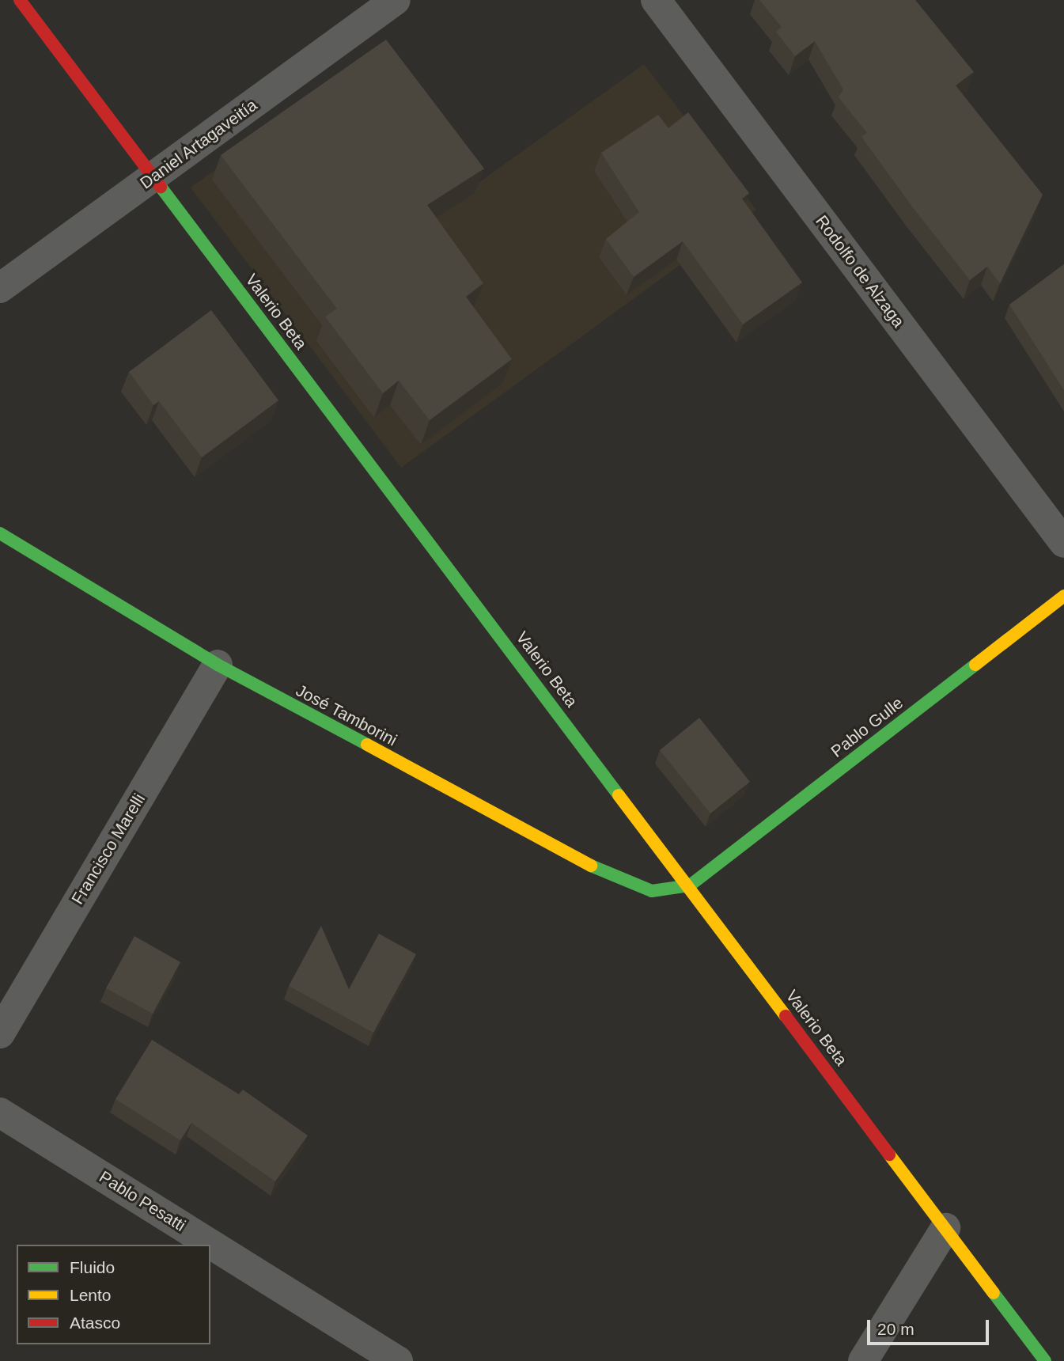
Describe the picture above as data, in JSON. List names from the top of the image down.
{
  "streets": {
    "main road": ["Valerio Beta", "José Tamborini", "Pablo Gulle"],
    "street": [
      "Daniel Artagaveitía",
      "Rodolfo de Alzaga",
      "Francisco Marelli",
      "Pablo Pesatti"
    ]
  },
  "crossings": [
    ["Daniel Artagaveitía", "Valerio Beta"],
    ["Valerio Beta", "José Tamborini"],
    ["Valerio Beta", "Pablo Gulle"],
    ["José Tamborini", "Pablo Gulle"],
    ["José Tamborini", "Francisco Marelli"]
  ],
  "legend": ["Fluido", "Lento", "Atasco"],
  "scale_bar": "20 m"
}
